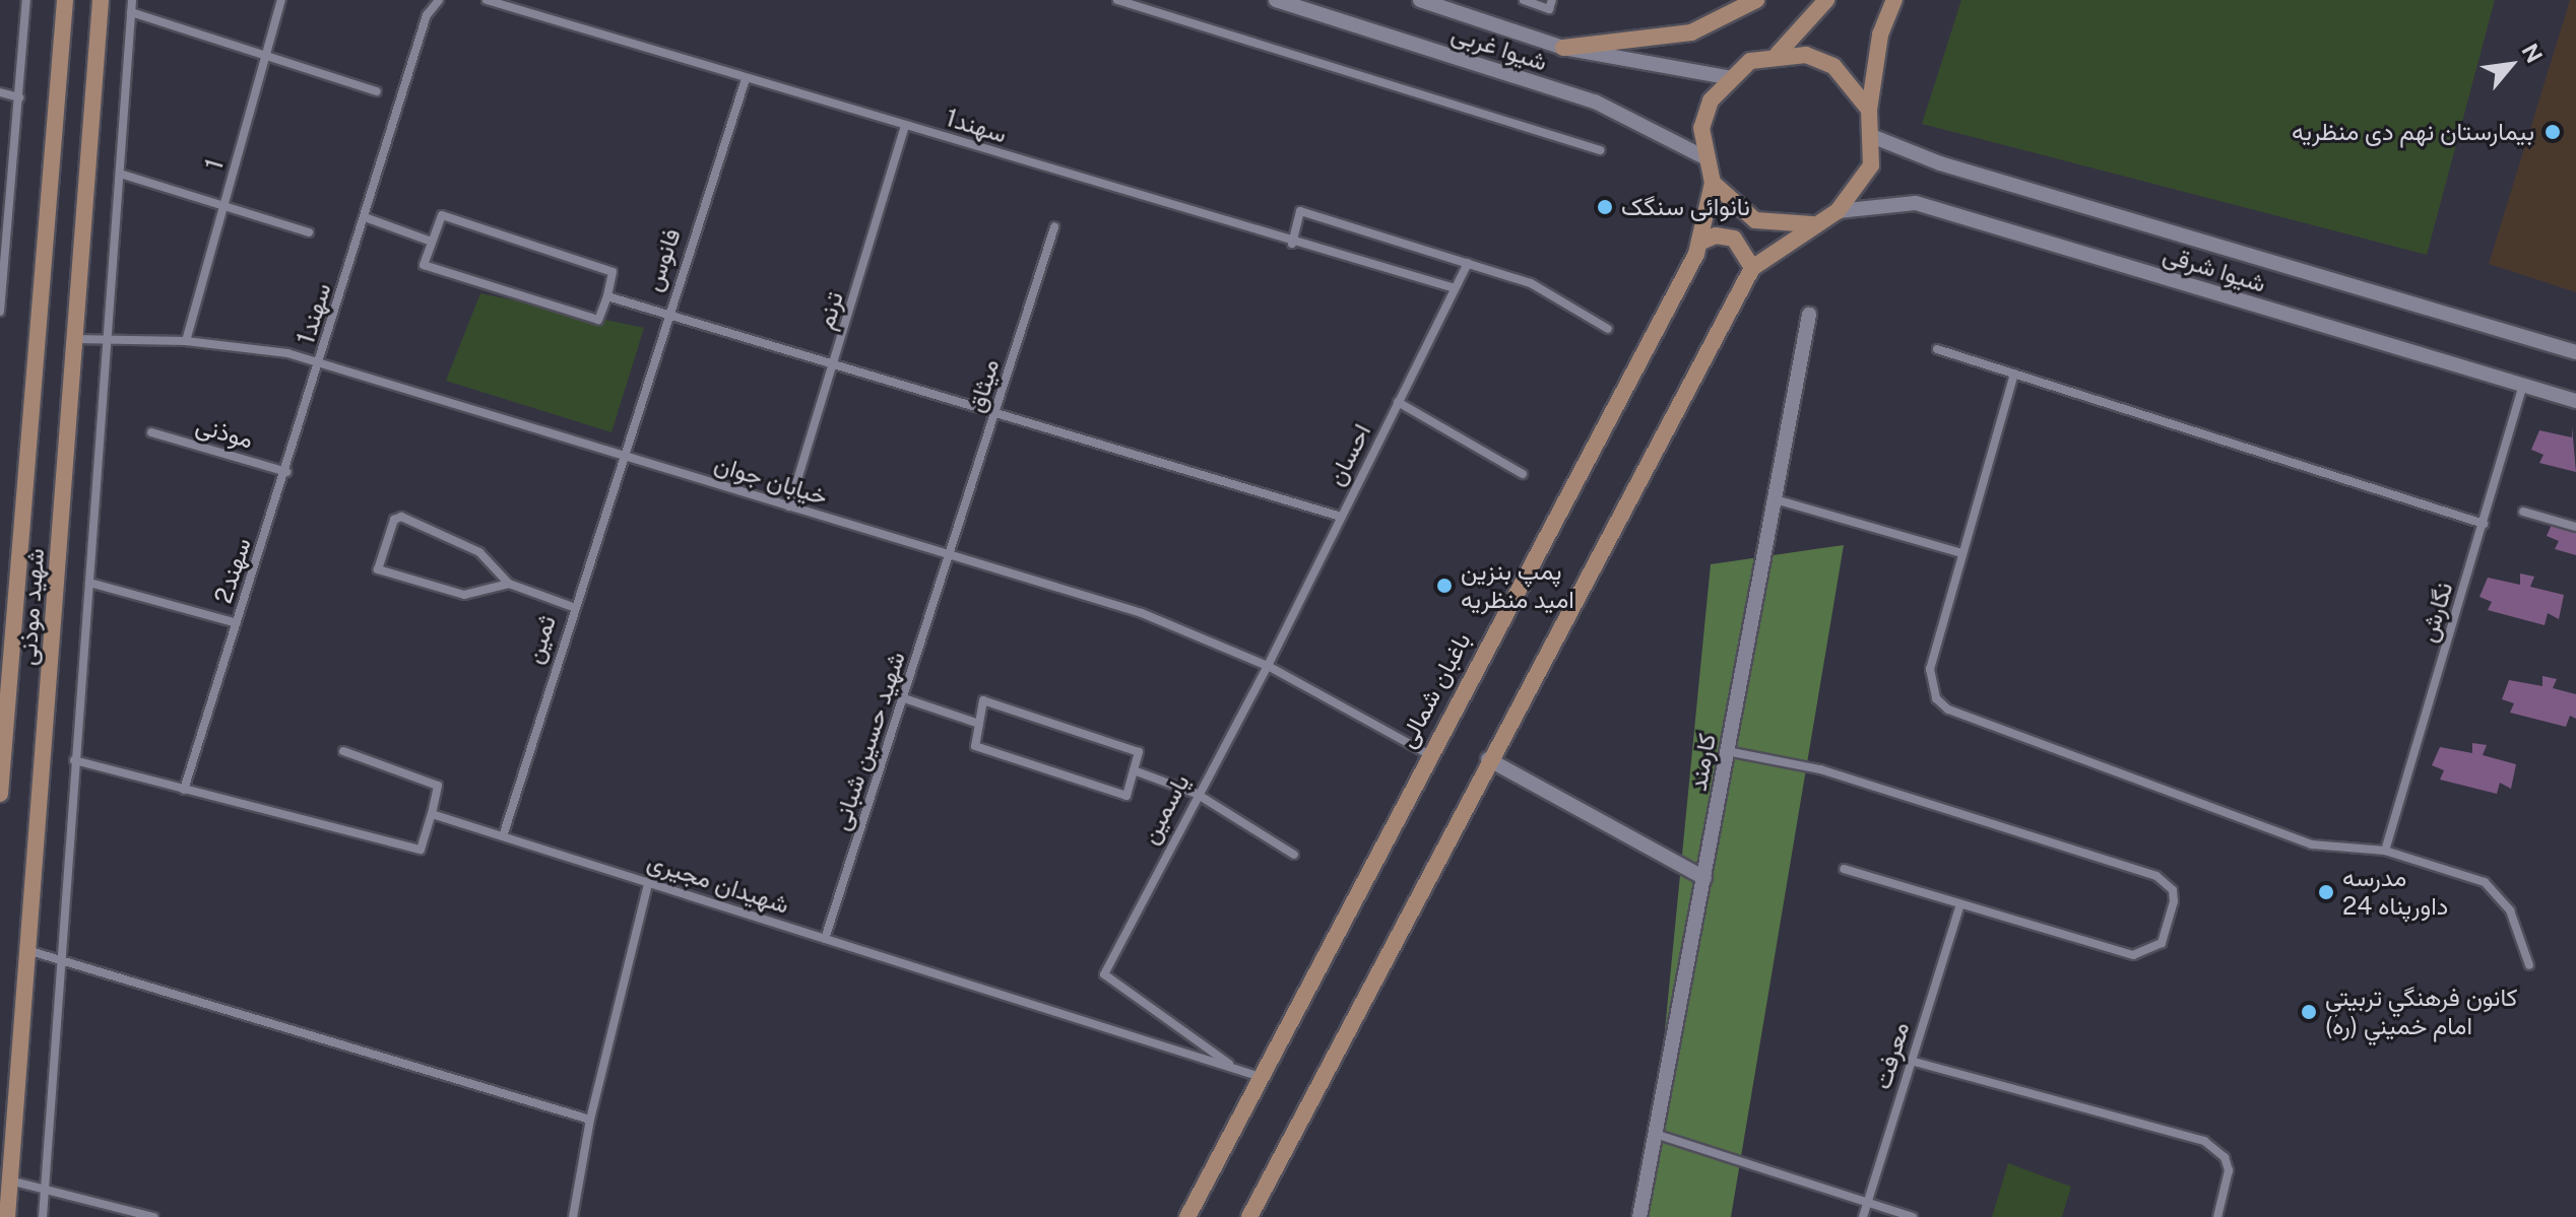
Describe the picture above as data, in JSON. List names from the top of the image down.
{
  "streets": {
    "main road": ["شهید موذنی", "باغبان شمالی"],
    "street": [
      "شیوا غربی",
      "1سهند",
      "1",
      "فانوس",
      "شیوا شرقی",
      "ترنم",
      "میثاق",
      "موذنی",
      "احسان",
      "خیابان جوان",
      "2سهند",
      "نگارش",
      "ثمین",
      "شهید حسین شبانی",
      "کارمند",
      "یاسمین",
      "شهیدان مجیری",
      "معرفت"
    ]
  },
  "crossings": [
    ["شیوا غربی", "شیوا شرقی"],
    ["شیوا غربی", "باغبان شمالی"],
    ["1سهند", "فانوس"],
    ["1سهند", "ترنم"],
    ["1سهند", "احسان"],
    ["1سهند", "خیابان جوان"],
    ["1سهند", "2سهند"],
    ["1", "خیابان جوان"],
    ["فانوس", "خیابان جوان"],
    ["فانوس", "ثمین"],
    ["شیوا شرقی", "نگارش"],
    ["شیوا شرقی", "باغبان شمالی"],
    ["ترنم", "خیابان جوان"],
    ["میثاق", "خیابان جوان"],
    ["میثاق", "شهید حسین شبانی"],
    ["موذنی", "2سهند"],
    ["احسان", "خیابان جوان"],
    ["احسان", "یاسمین"],
    ["خیابان جوان", "2سهند"],
    ["خیابان جوان", "شهید موذنی"],
    ["خیابان جوان", "ثمین"],
    ["خیابان جوان", "باغبان شمالی"],
    ["خیابان جوان", "شهید حسین شبانی"],
    ["خیابان جوان", "یاسمین"],
    ["ثمین", "شهیدان مجیری"],
    ["باغبان شمالی", "شهیدان مجیری"],
    ["شهید حسین شبانی", "شهیدان مجیری"],
    ["یاسمین", "شهیدان مجیری"]
  ],
  "places": [
    "بیمارستان نهم دی منظریه",
    "نانوائی سنگک",
    "پمپ بنزین امید منظریه",
    "مدرسه داورپناه 24",
    "كانون فرهنگي تربيتي امام خميني (ره)"
  ],
  "north": "top right"
}
